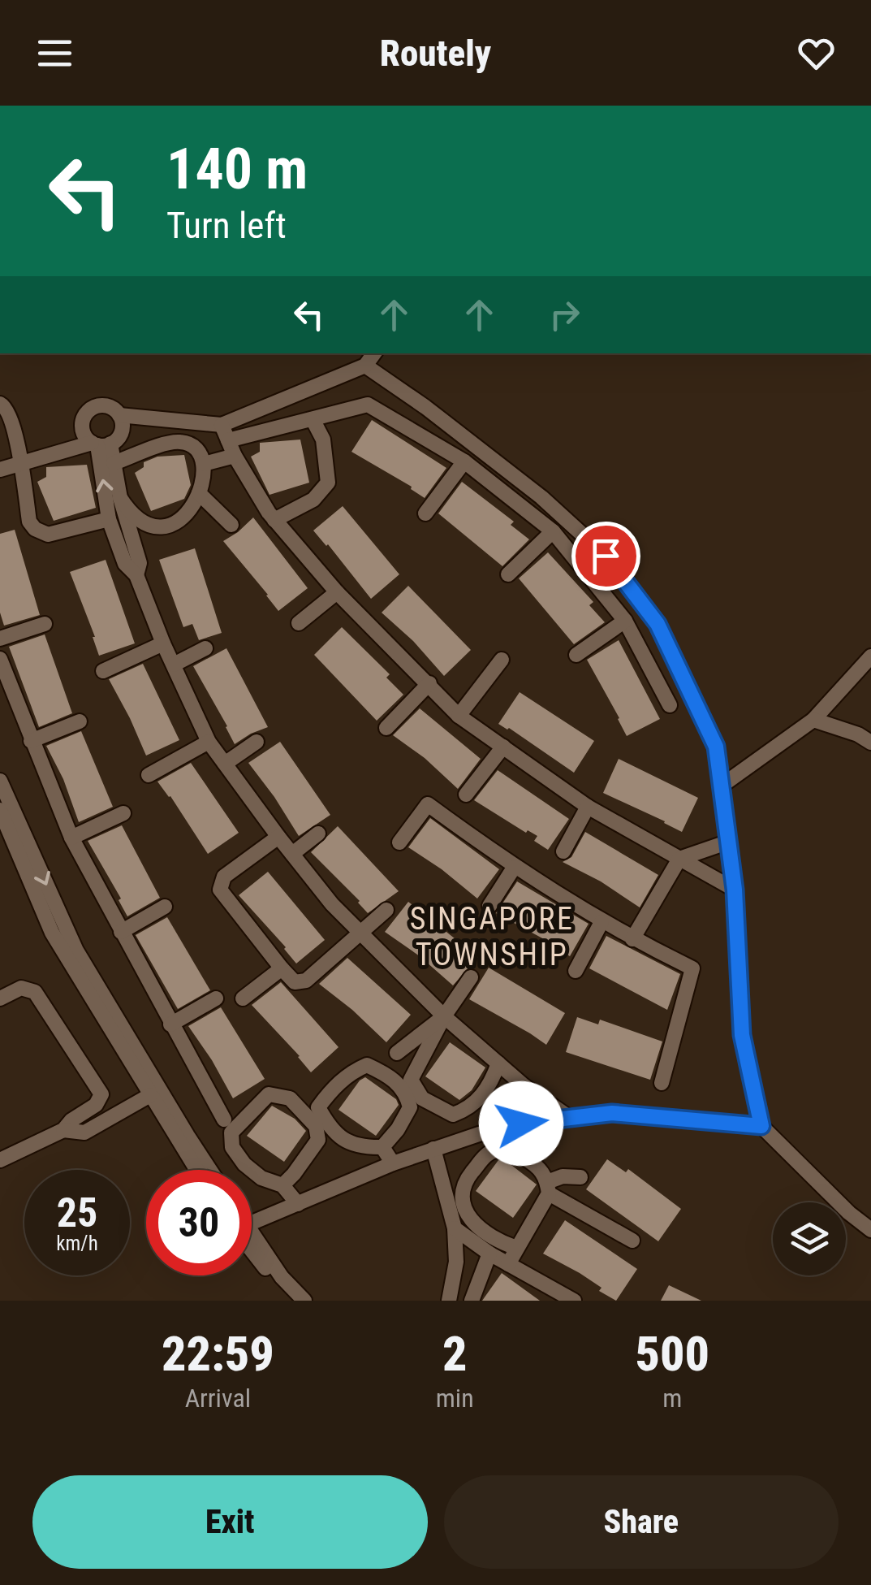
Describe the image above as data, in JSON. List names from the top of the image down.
{
  "districts": ["SINGAPORE TOWNSHIP"],
  "page": {
    "header": "Routely",
    "turn": ["140 m", "Turn left"],
    "speed": "25 km/h",
    "limit": "30",
    "eta": [
      "22:59",
      "Arrival",
      "2",
      "min",
      "500",
      "m"
    ],
    "buttons": ["Exit", "Share"]
  }
}
